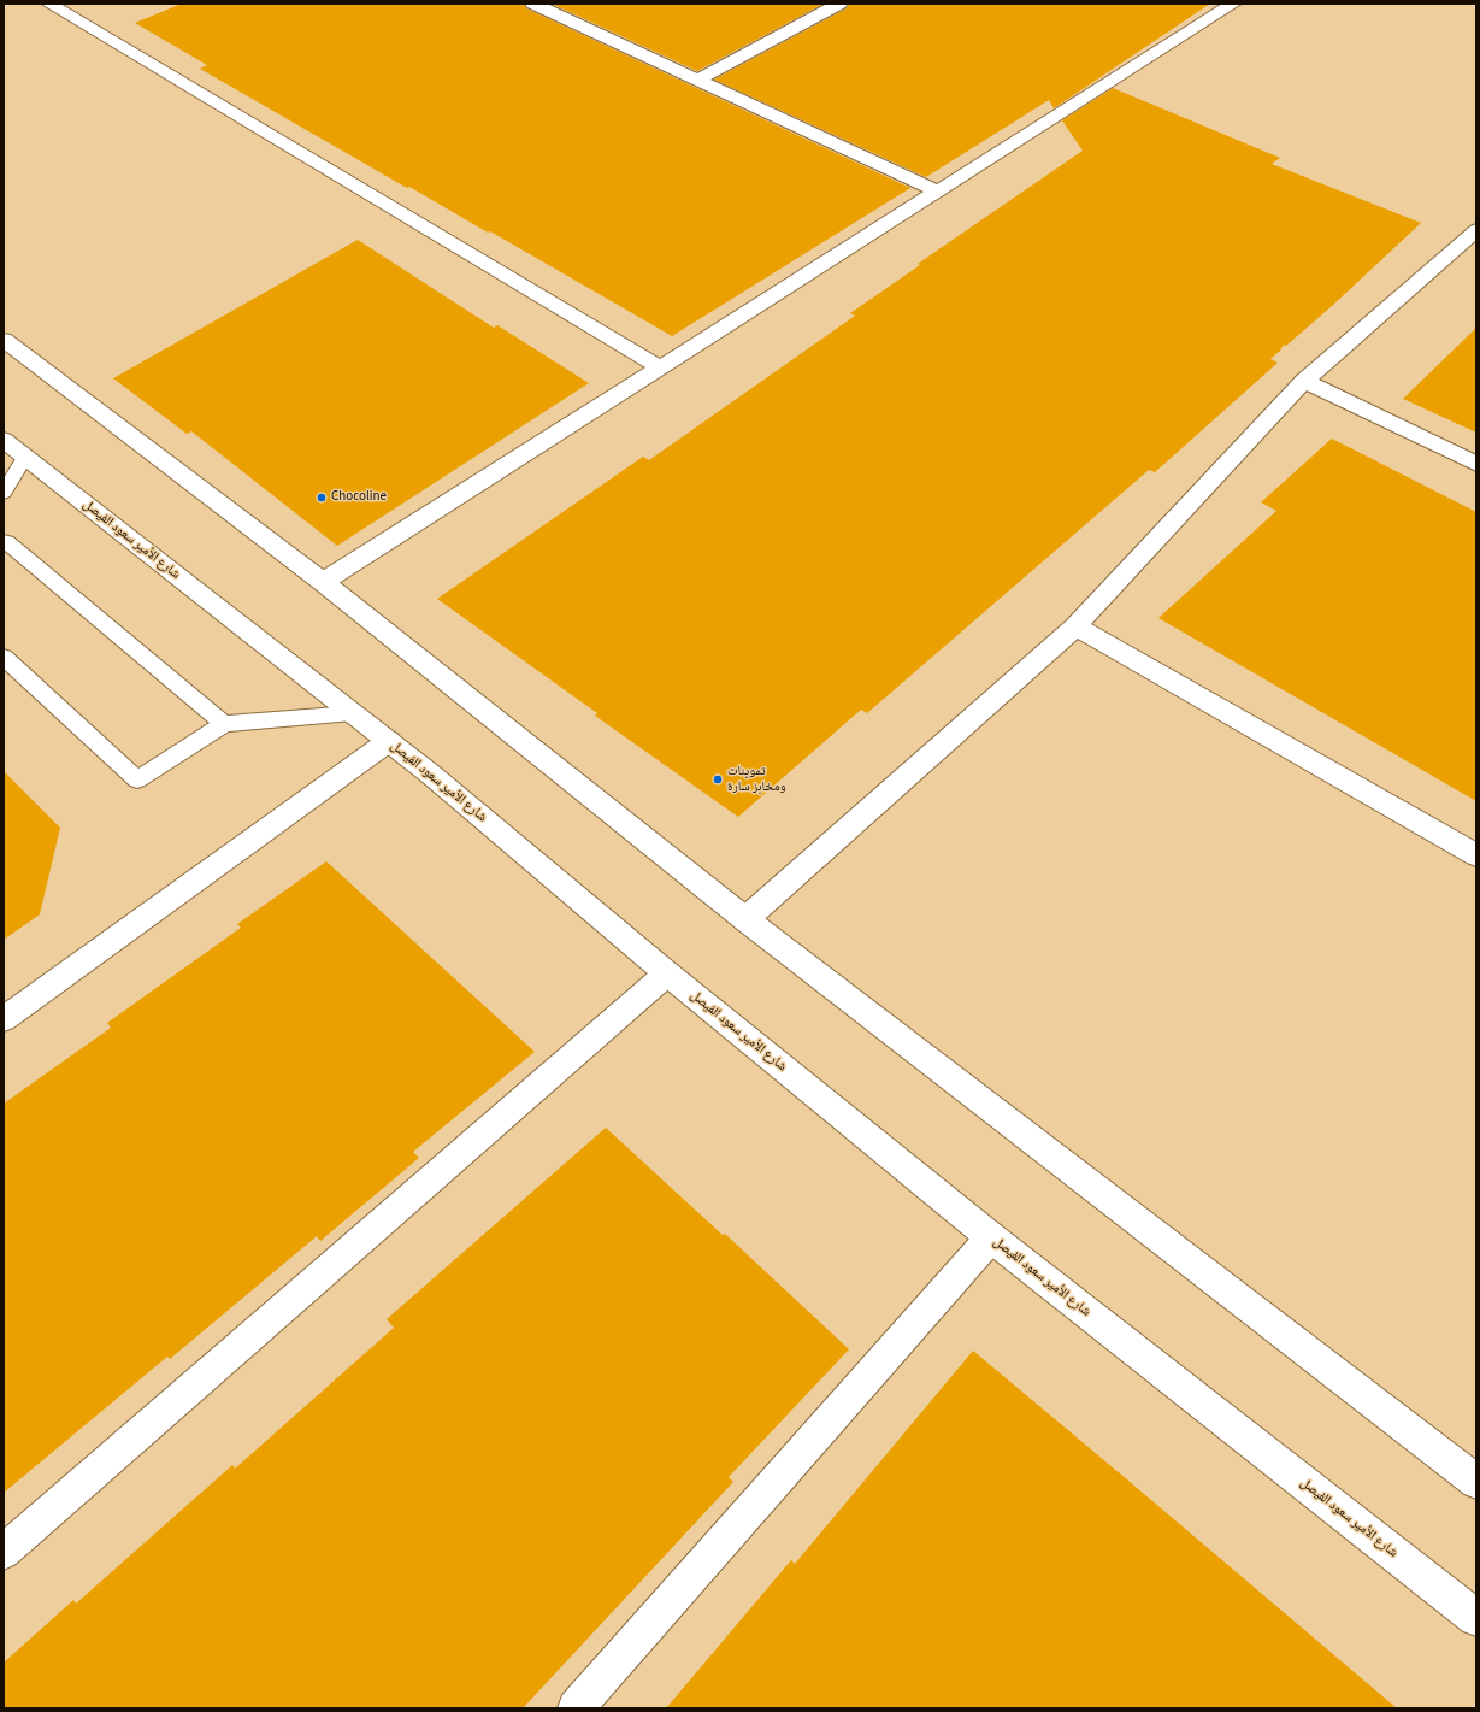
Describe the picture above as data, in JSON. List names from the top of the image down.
{
  "streets": {
    "street": ["شارع الأمير سعود الفيصل"]
  },
  "places": ["Chocoline", "تموينات ومخابز سارة"]
}
